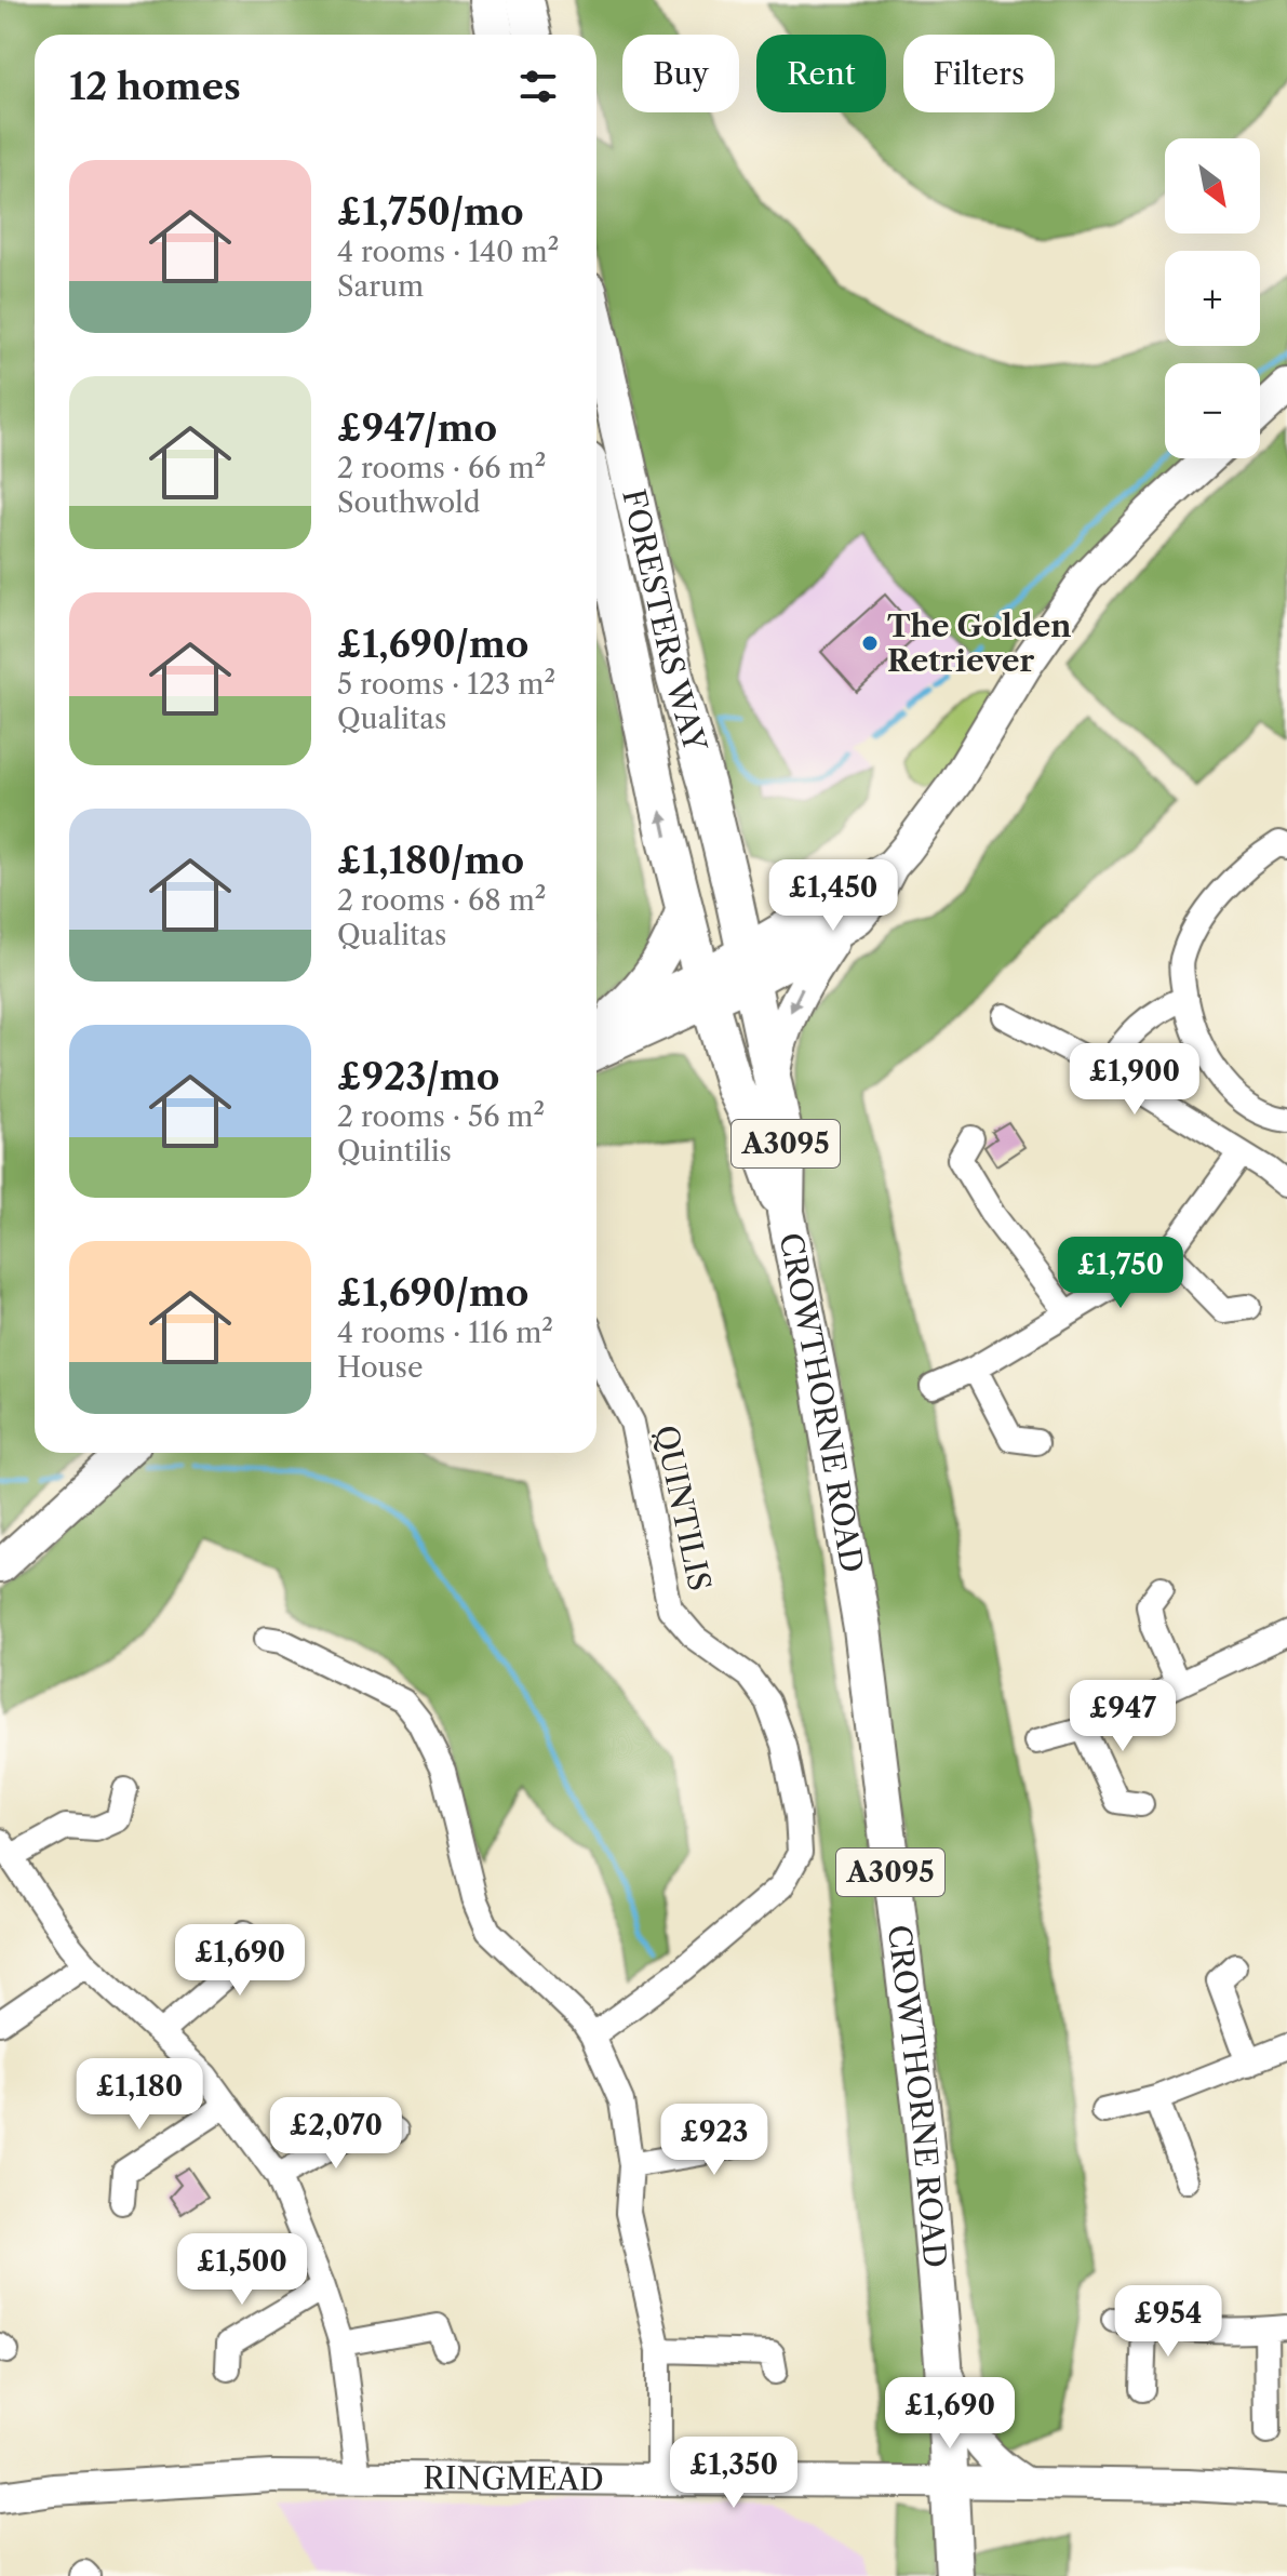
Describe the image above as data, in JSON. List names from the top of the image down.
{
  "streets": {
    "main road": ["FORESTERS WAY", "A3095", "CROWTHORNE ROAD"],
    "street": ["QUINTILIS", "RINGMEAD"]
  },
  "crossings": [
    ["FORESTERS WAY", "CROWTHORNE ROAD"],
    ["CROWTHORNE ROAD", "RINGMEAD"]
  ],
  "places": ["The Golden Retriever"],
  "north": "bottom right",
  "page": {
    "chip": ["Buy", "Rent", "Filters"],
    "heading": "12 homes",
    "map_buttons": ["+", "−"],
    "list": [
      {
        "name": "£1,750/mo",
        "note": "4 rooms · 140 m² · Sarum"
      },
      {
        "name": "£947/mo",
        "note": "2 rooms · 66 m² · Southwold"
      },
      {
        "name": "£1,690/mo",
        "note": "5 rooms · 123 m² · Qualitas"
      },
      {
        "name": "£1,180/mo",
        "note": "2 rooms · 68 m² · Qualitas"
      },
      {
        "name": "£923/mo",
        "note": "2 rooms · 56 m² · Quintilis"
      },
      {
        "name": "£1,690/mo",
        "note": "4 rooms · 116 m² · House"
      }
    ],
    "price": [
      "£1,450",
      "£1,900",
      "£1,750",
      "£947",
      "£1,690",
      "£1,180",
      "£2,070",
      "£923",
      "£1,500",
      "£954",
      "£1,690",
      "£1,350"
    ]
  }
}
